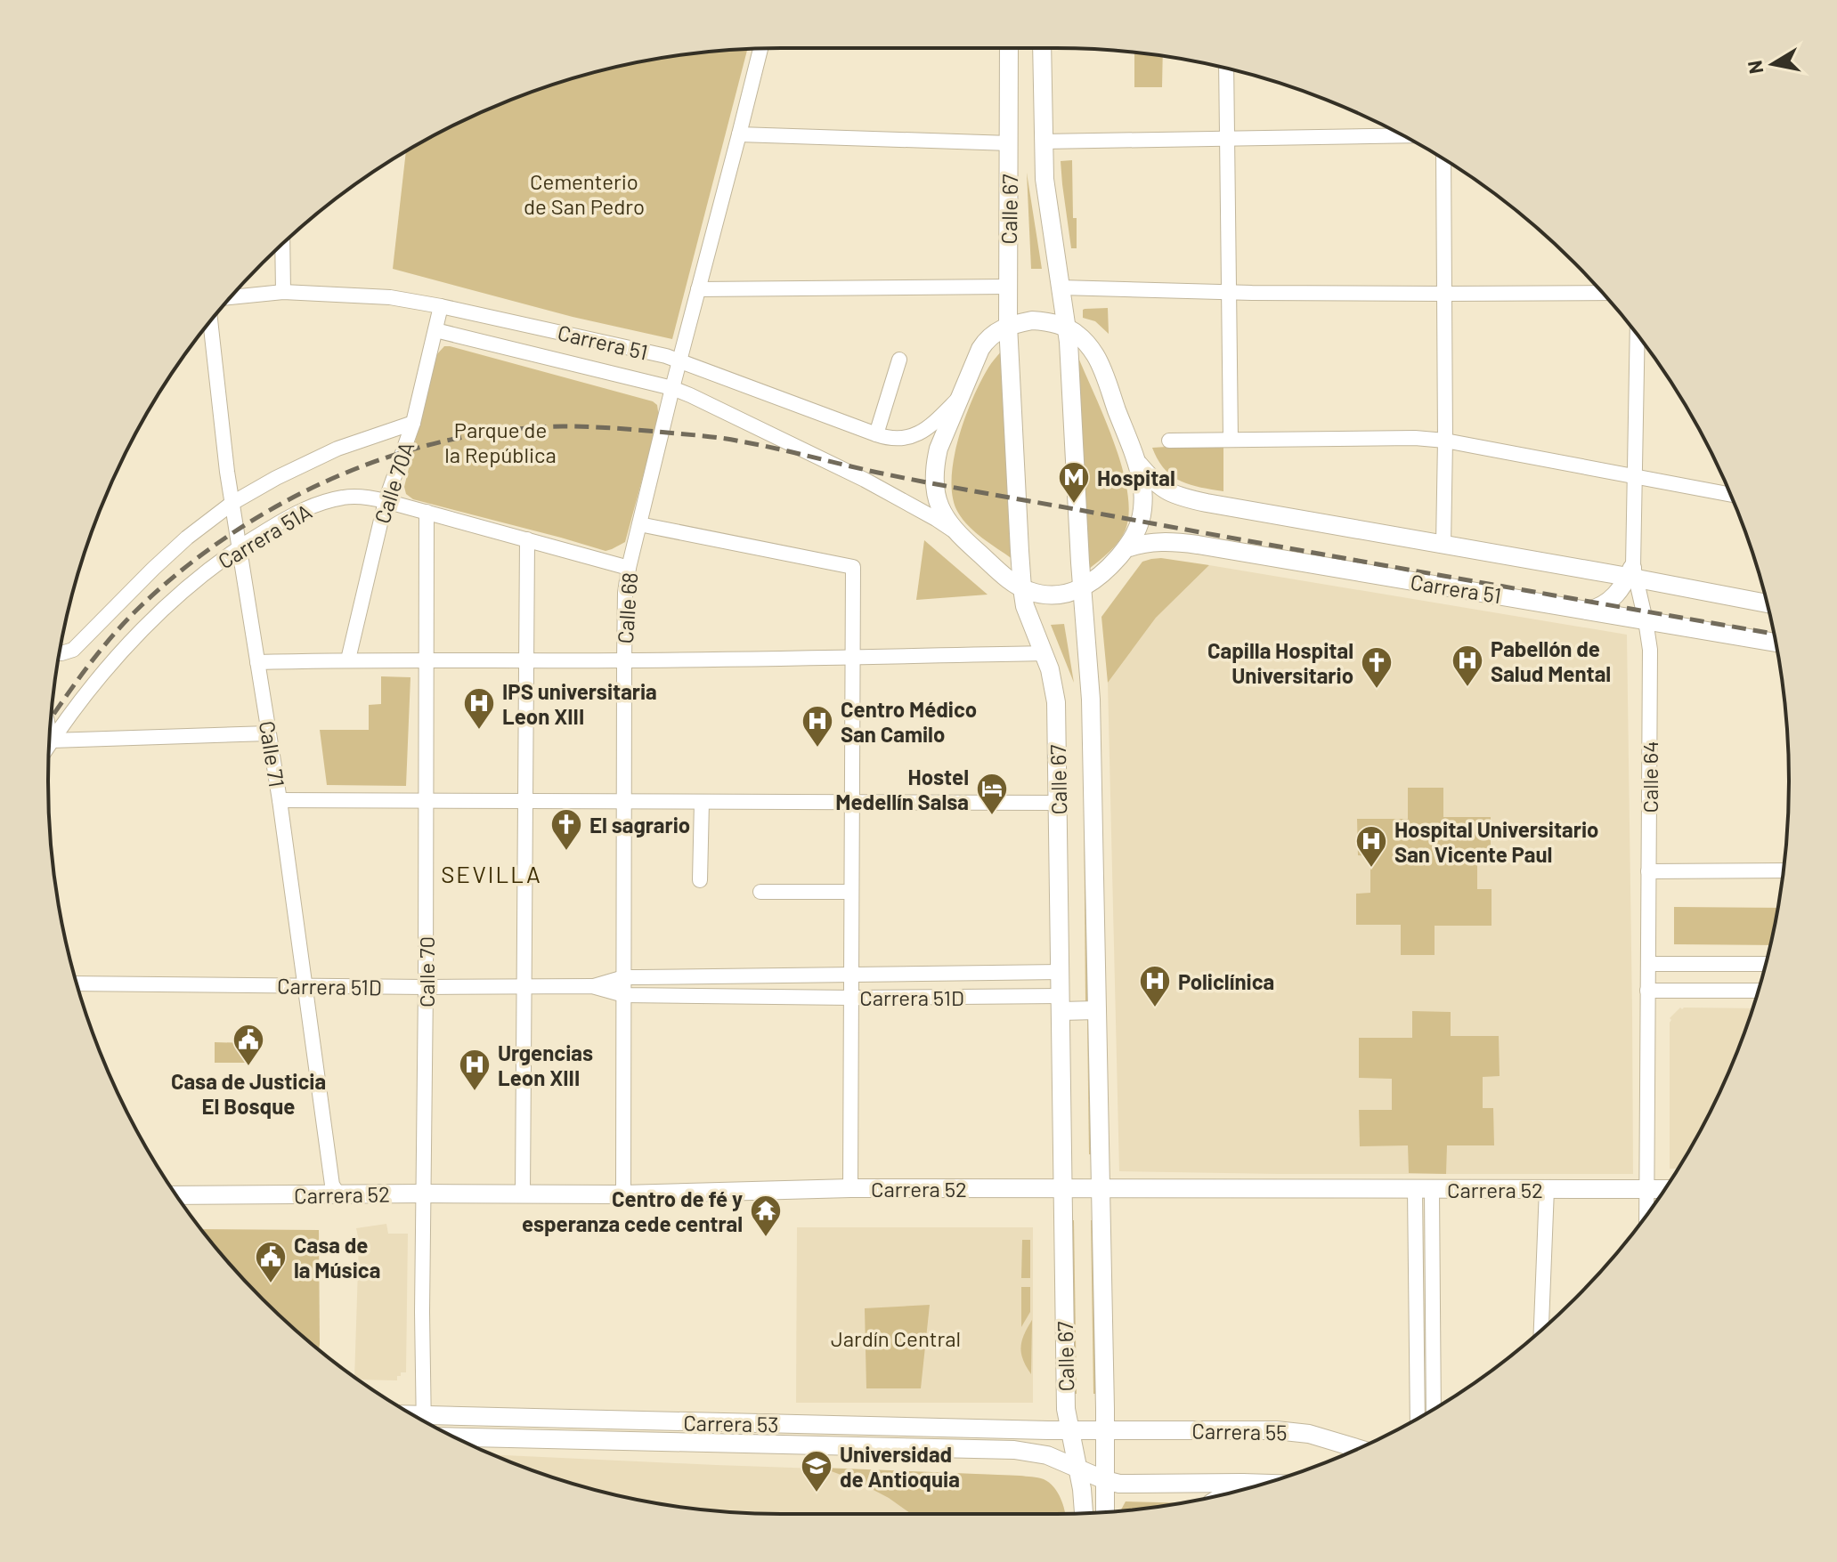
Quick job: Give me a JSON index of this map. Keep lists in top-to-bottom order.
{
  "streets": {
    "main road": [
      "Calle 67",
      "Carrera 51",
      "Carrera 52",
      "Carrera 53",
      "Carrera 55"
    ],
    "street": [
      "Calle 70A",
      "Carrera 51A",
      "Calle 68",
      "Calle 71",
      "Calle 64",
      "Calle 70",
      "Carrera 51D"
    ]
  },
  "crossings": [
    ["Calle 67", "Carrera 51D"],
    ["Calle 67", "Carrera 52"],
    ["Calle 67", "Carrera 53"],
    ["Calle 67", "Carrera 55"],
    ["Carrera 51", "Calle 70A"],
    ["Carrera 51", "Calle 68"],
    ["Carrera 51", "Calle 64"],
    ["Calle 70A", "Carrera 51A"],
    ["Carrera 51A", "Calle 68"],
    ["Carrera 51A", "Calle 71"],
    ["Carrera 51A", "Calle 70"],
    ["Calle 68", "Carrera 51D"],
    ["Calle 68", "Carrera 52"],
    ["Calle 71", "Carrera 51D"],
    ["Calle 71", "Carrera 52"],
    ["Calle 64", "Carrera 52"],
    ["Calle 70", "Carrera 51D"],
    ["Calle 70", "Carrera 52"],
    ["Carrera 53", "Carrera 55"]
  ],
  "districts": ["SEVILLA"],
  "parks": ["Cementerio de San Pedro", "Parque de la República", "Jardín Central"],
  "places": {
    "metro station": ["Hospital"],
    "hospital": [
      "Pabellón de Salud Mental",
      "IPS universitaria Leon XIII",
      "Centro Médico San Camilo",
      "Hospital Universitario San Vicente Paul",
      "Policlínica",
      "Urgencias Leon XIII"
    ],
    "church": ["Capilla Hospital Universitario", "El sagrario"],
    "hotel": ["Hostel Medellín Salsa"],
    "public building": ["Casa de Justicia El Bosque", "Casa de la Música"],
    "temple": ["Centro de fé y esperanza cede central"],
    "school or university": ["Universidad de Antioquia"]
  },
  "north": "left"
}
